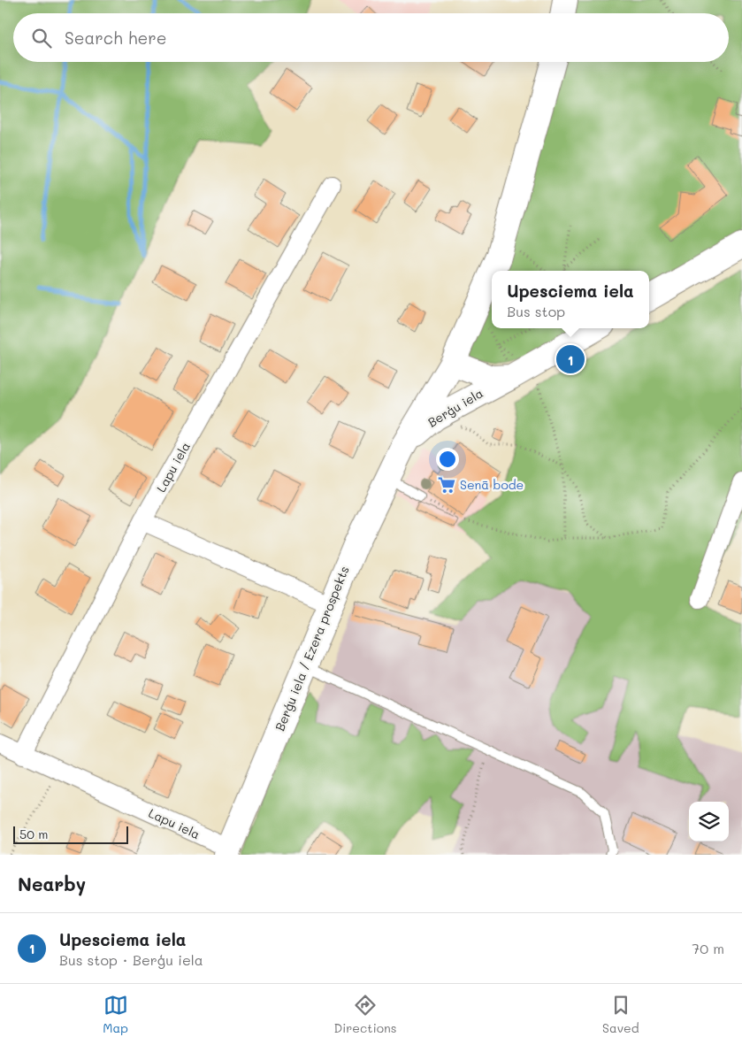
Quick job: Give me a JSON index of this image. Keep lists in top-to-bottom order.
{
  "streets": {
    "main road": ["Berģu iela", "Berģu iela / Ezera prospekts"],
    "street": ["Lapu iela"]
  },
  "crossings": [
    ["Berģu iela", "Berģu iela / Ezera prospekts"],
    ["Lapu iela", "Berģu iela / Ezera prospekts"]
  ],
  "places": {
    "supermarket": ["Senā bode"]
  },
  "scale_bar": "50 m",
  "page": {
    "search": "Search here",
    "popup": ["Upesciema iela", "Bus stop"],
    "pins": "1",
    "scale": "50 m",
    "heading": "Nearby",
    "list": [
      {
        "mark": "1",
        "name": "Upesciema iela",
        "note": "Bus stop · Berģu iela",
        "value": "70 m"
      }
    ],
    "nav": ["Map", "Directions", "Saved"]
  }
}
